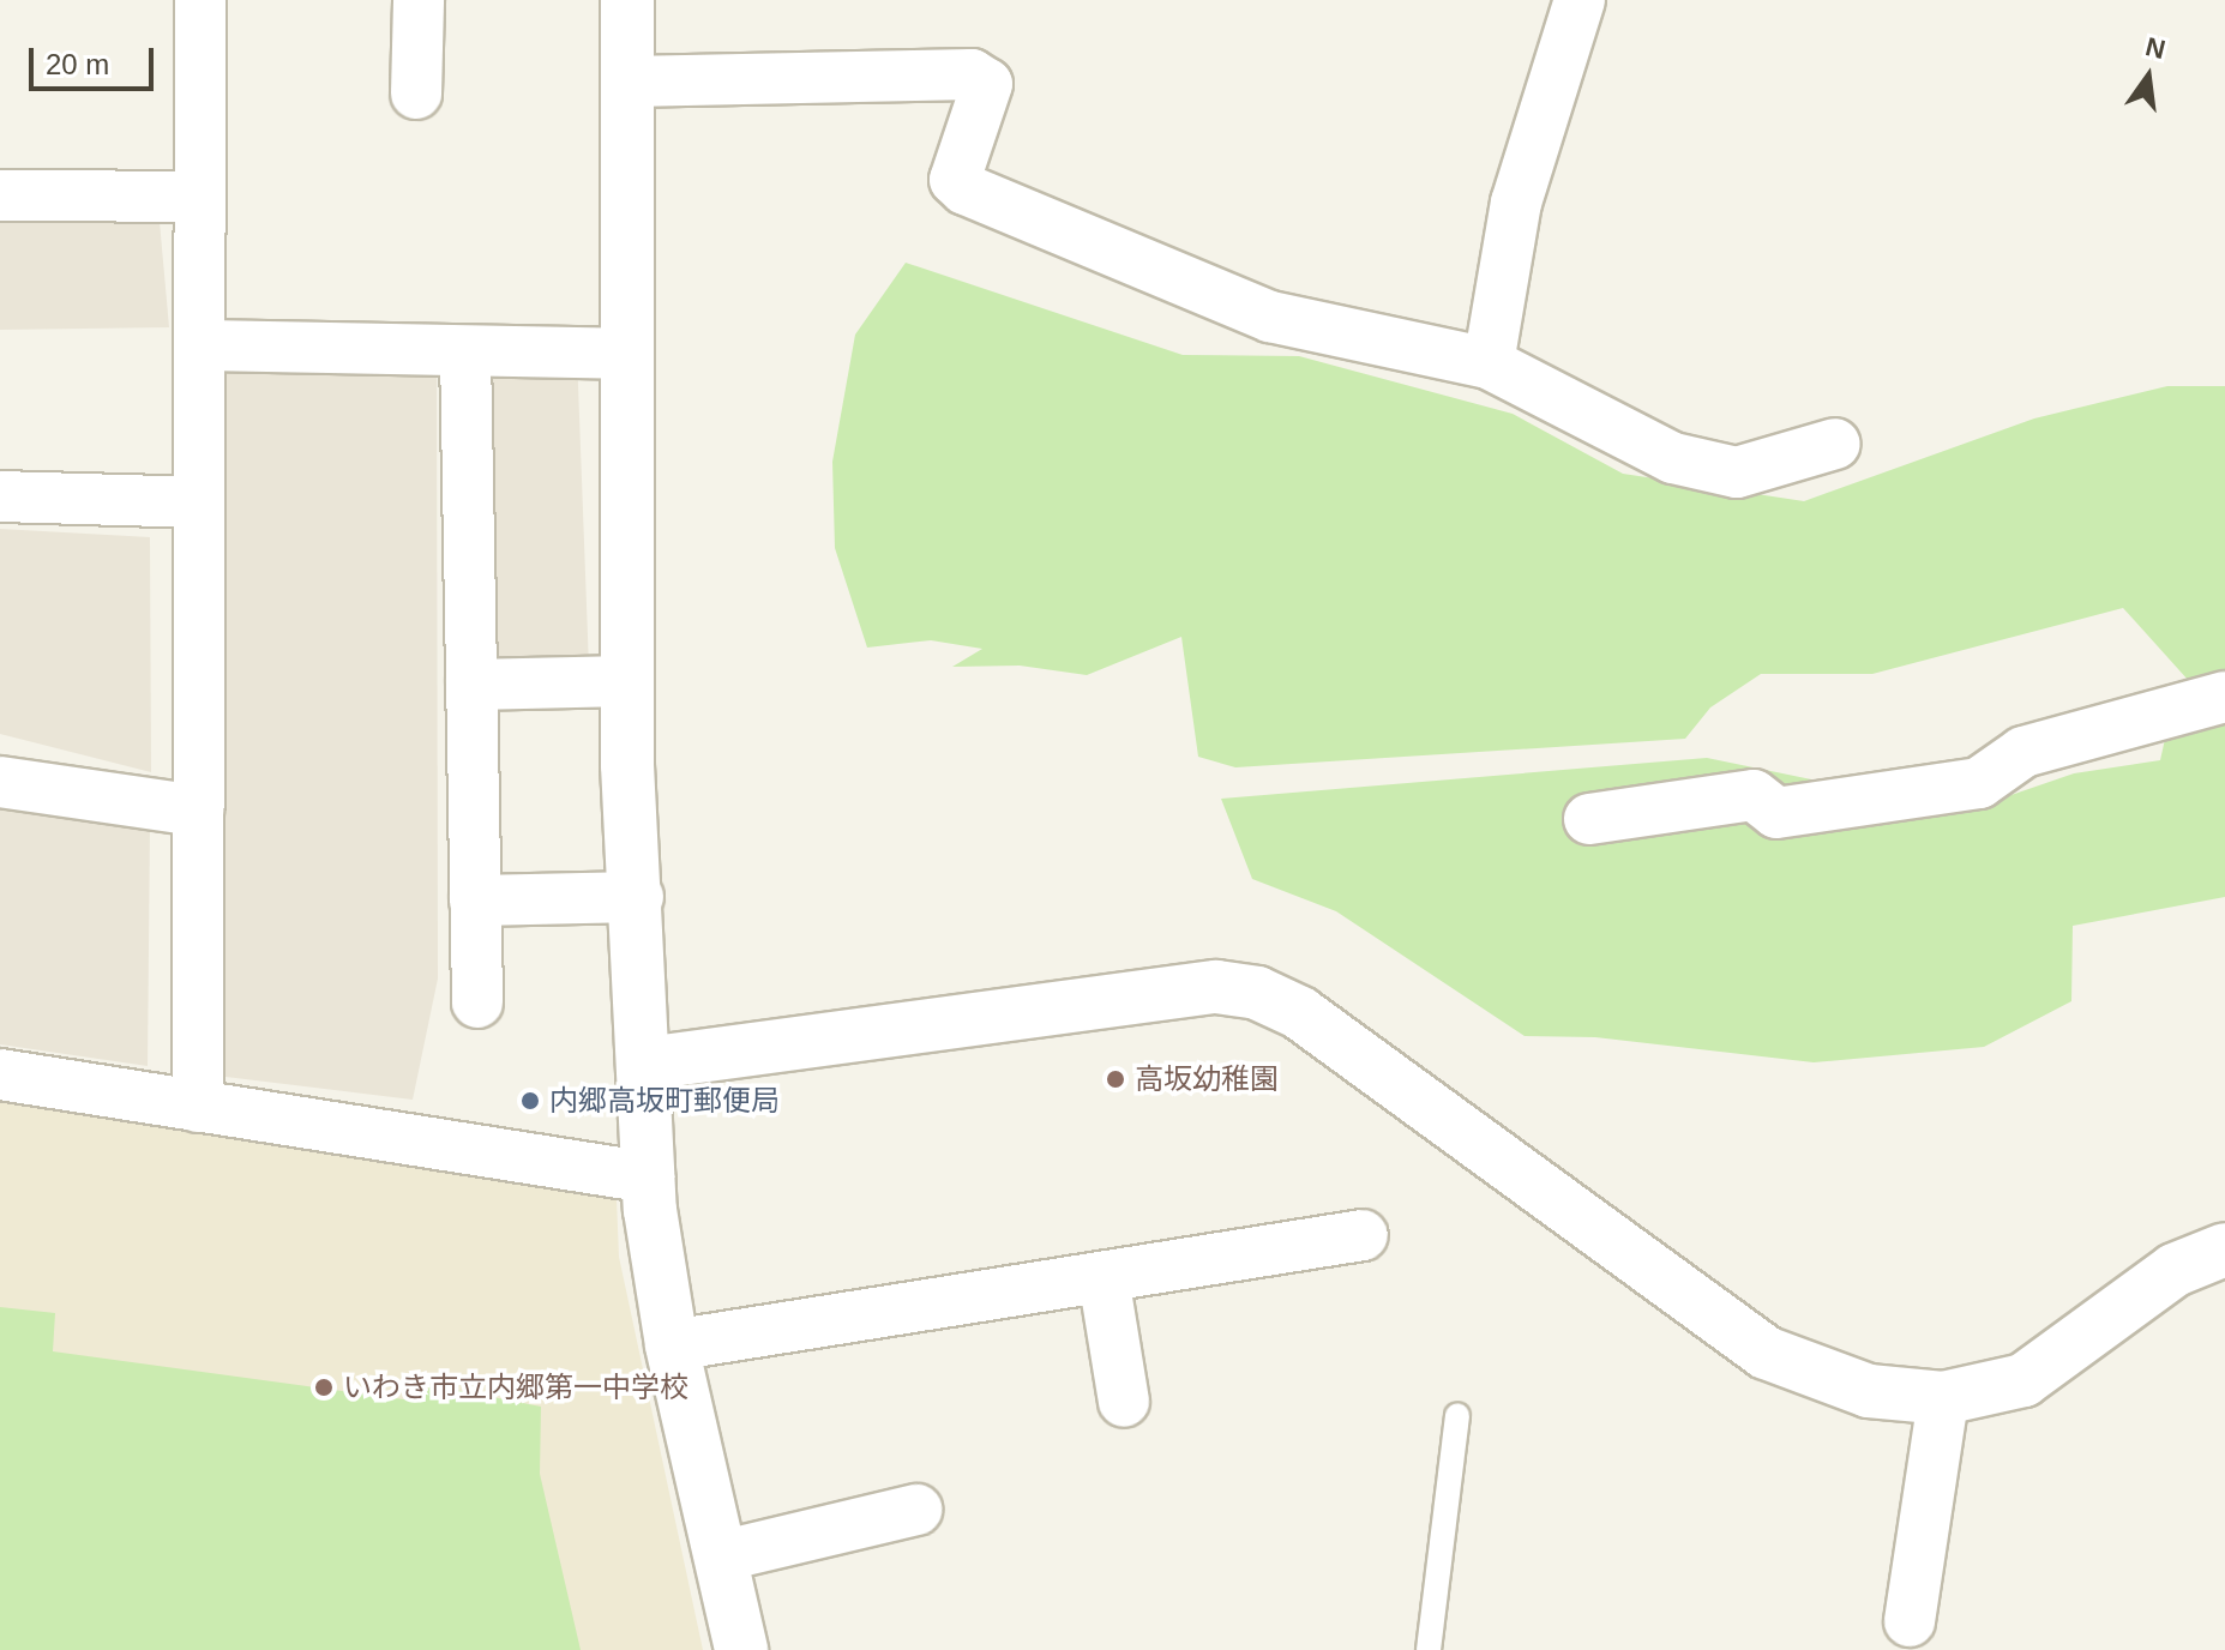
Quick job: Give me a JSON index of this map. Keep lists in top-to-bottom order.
{
  "places": ["高坂幼稚園", "内郷高坂町郵便局", "いわき市立内郷第一中学校"],
  "scale_bar": "20 m",
  "north": "top"
}
